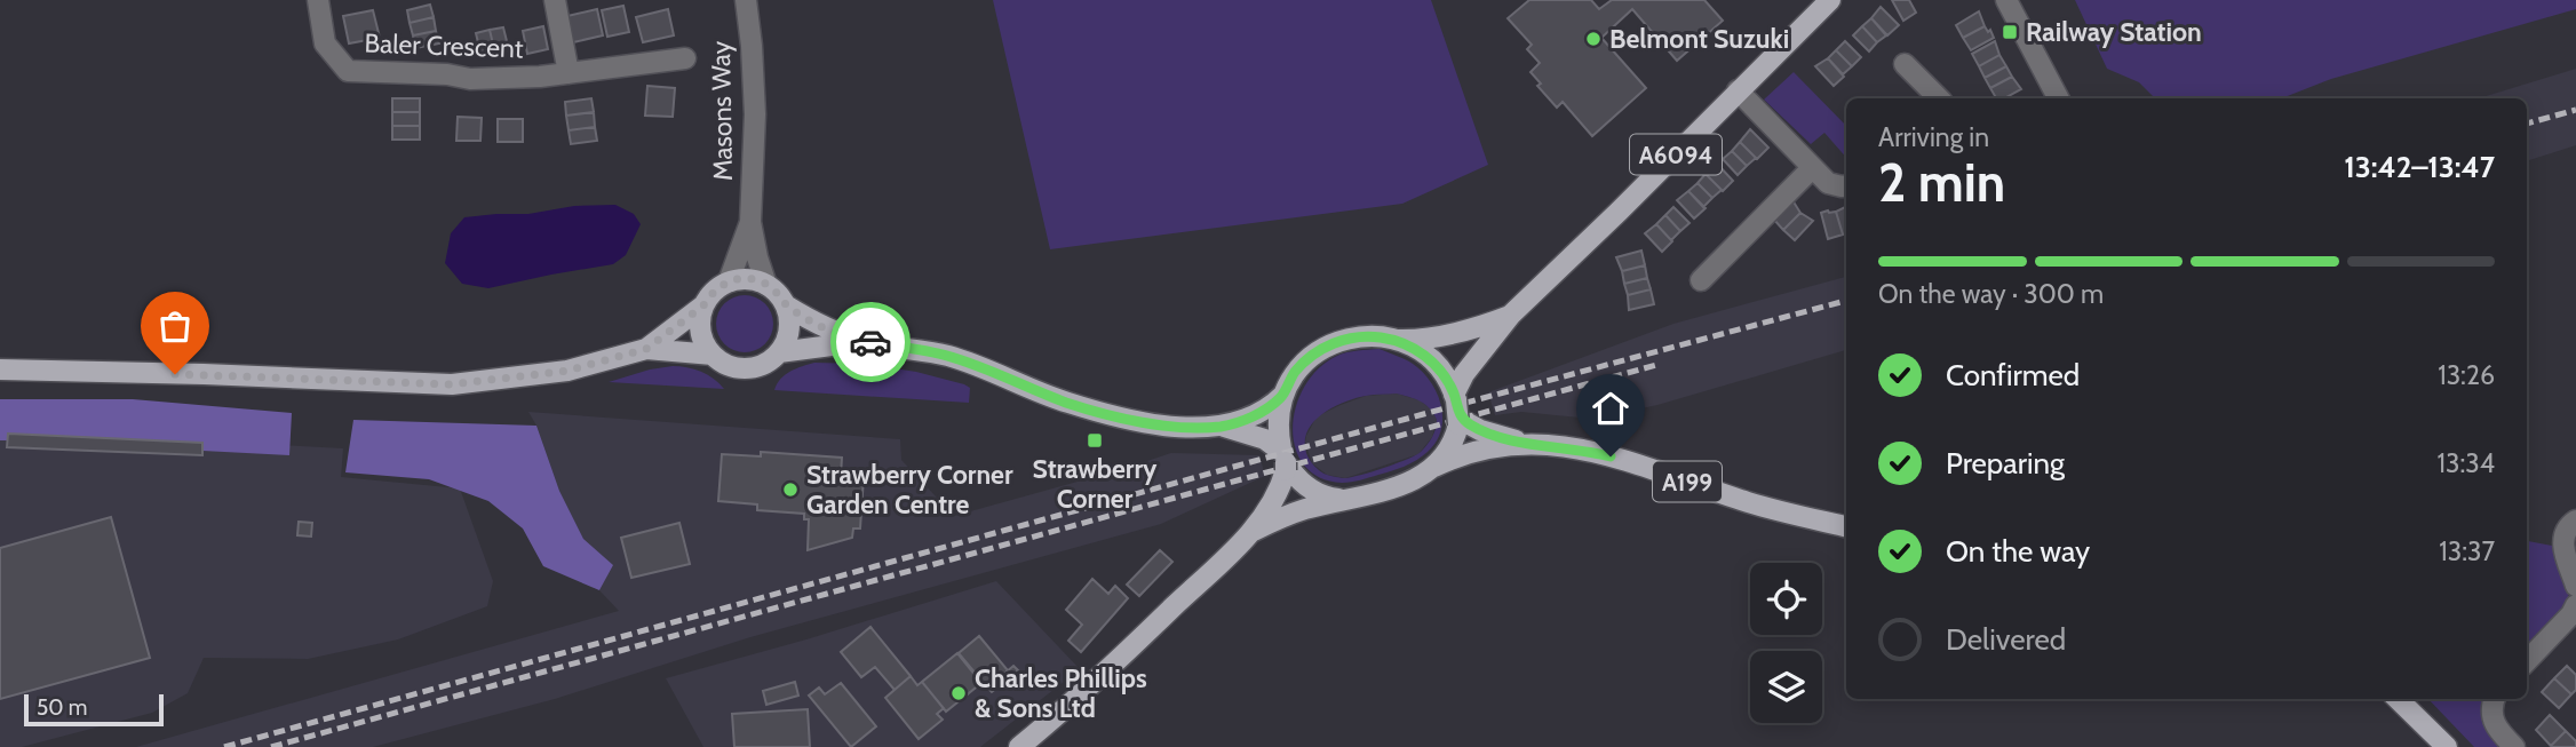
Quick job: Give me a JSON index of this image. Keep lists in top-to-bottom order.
{
  "streets": {
    "main road": ["A6094", "A199"],
    "street": ["Baler Crescent", "Masons Way"]
  },
  "crossings": [
    ["A6094", "A199"]
  ],
  "places": {
    "transit": ["Railway Station", "Strawberry Corner"],
    "other": ["Belmont Suzuki", "Strawberry Corner Garden Centre", "Charles Phillips & Sons Ltd"]
  },
  "scale_bar": "50 m",
  "page": {
    "heading": ["2 min", "Arriving in", "13:42–13:47"],
    "bar": "On the way · 300 m",
    "list": [
      ["Confirmed", "13:26"],
      ["Preparing", "13:34"],
      ["On the way", "13:37"],
      "Delivered"
    ],
    "scale": "50 m"
  }
}
